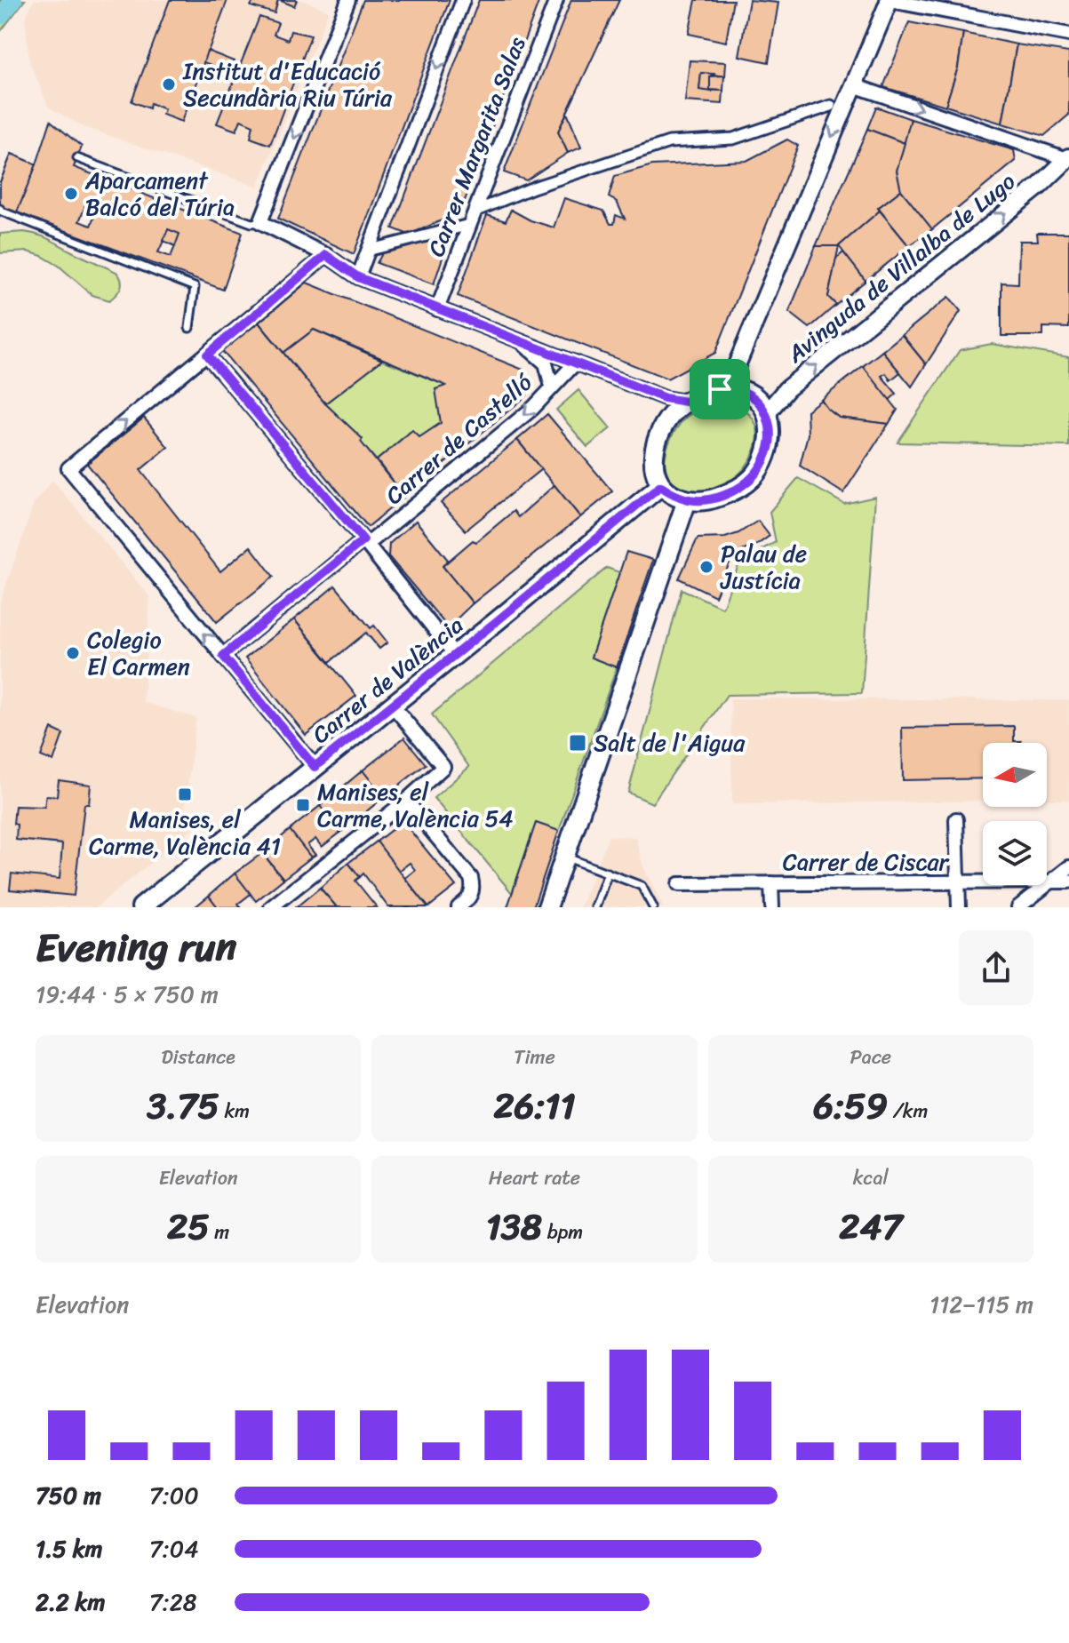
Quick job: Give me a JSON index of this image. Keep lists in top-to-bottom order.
{
  "streets": {
    "main road": ["Carrer de València"],
    "street": [
      "Carrer Margarita Salas",
      "Avinguda de Villalba de Lugo",
      "Carrer de Castelló",
      "Carrer de Ciscar"
    ]
  },
  "crossings": [
    ["Avinguda de Villalba de Lugo", "Carrer de València"]
  ],
  "one_way": ["Avinguda de Villalba de Lugo", "Carrer de Castelló"],
  "places": {
    "other": [
      "Institut d'Educació Secundària Riu Túria",
      "Aparcament Balcó del Túria",
      "Palau de Justícia",
      "Colegio El Carmen"
    ],
    "transit": ["Salt de l'Aigua", "Manises, el Carme, València 41", "Manises, el Carme, València 54"]
  },
  "north": "left",
  "page": {
    "heading": ["Evening run", "19:44 · 5 × 750 m"],
    "stats": [
      ["Distance", "3.75 km"],
      ["Time", "26:11"],
      ["Pace", "6:59 /km"],
      ["Elevation", "25 m"],
      ["Heart rate", "138 bpm"],
      ["kcal", "247"]
    ],
    "chart": ["Elevation", "112–115 m"],
    "list": [
      {
        "name": "750 m",
        "note": "7:00"
      },
      {
        "name": "1.5 km",
        "note": "7:04"
      },
      {
        "name": "2.2 km",
        "note": "7:28"
      }
    ]
  }
}
